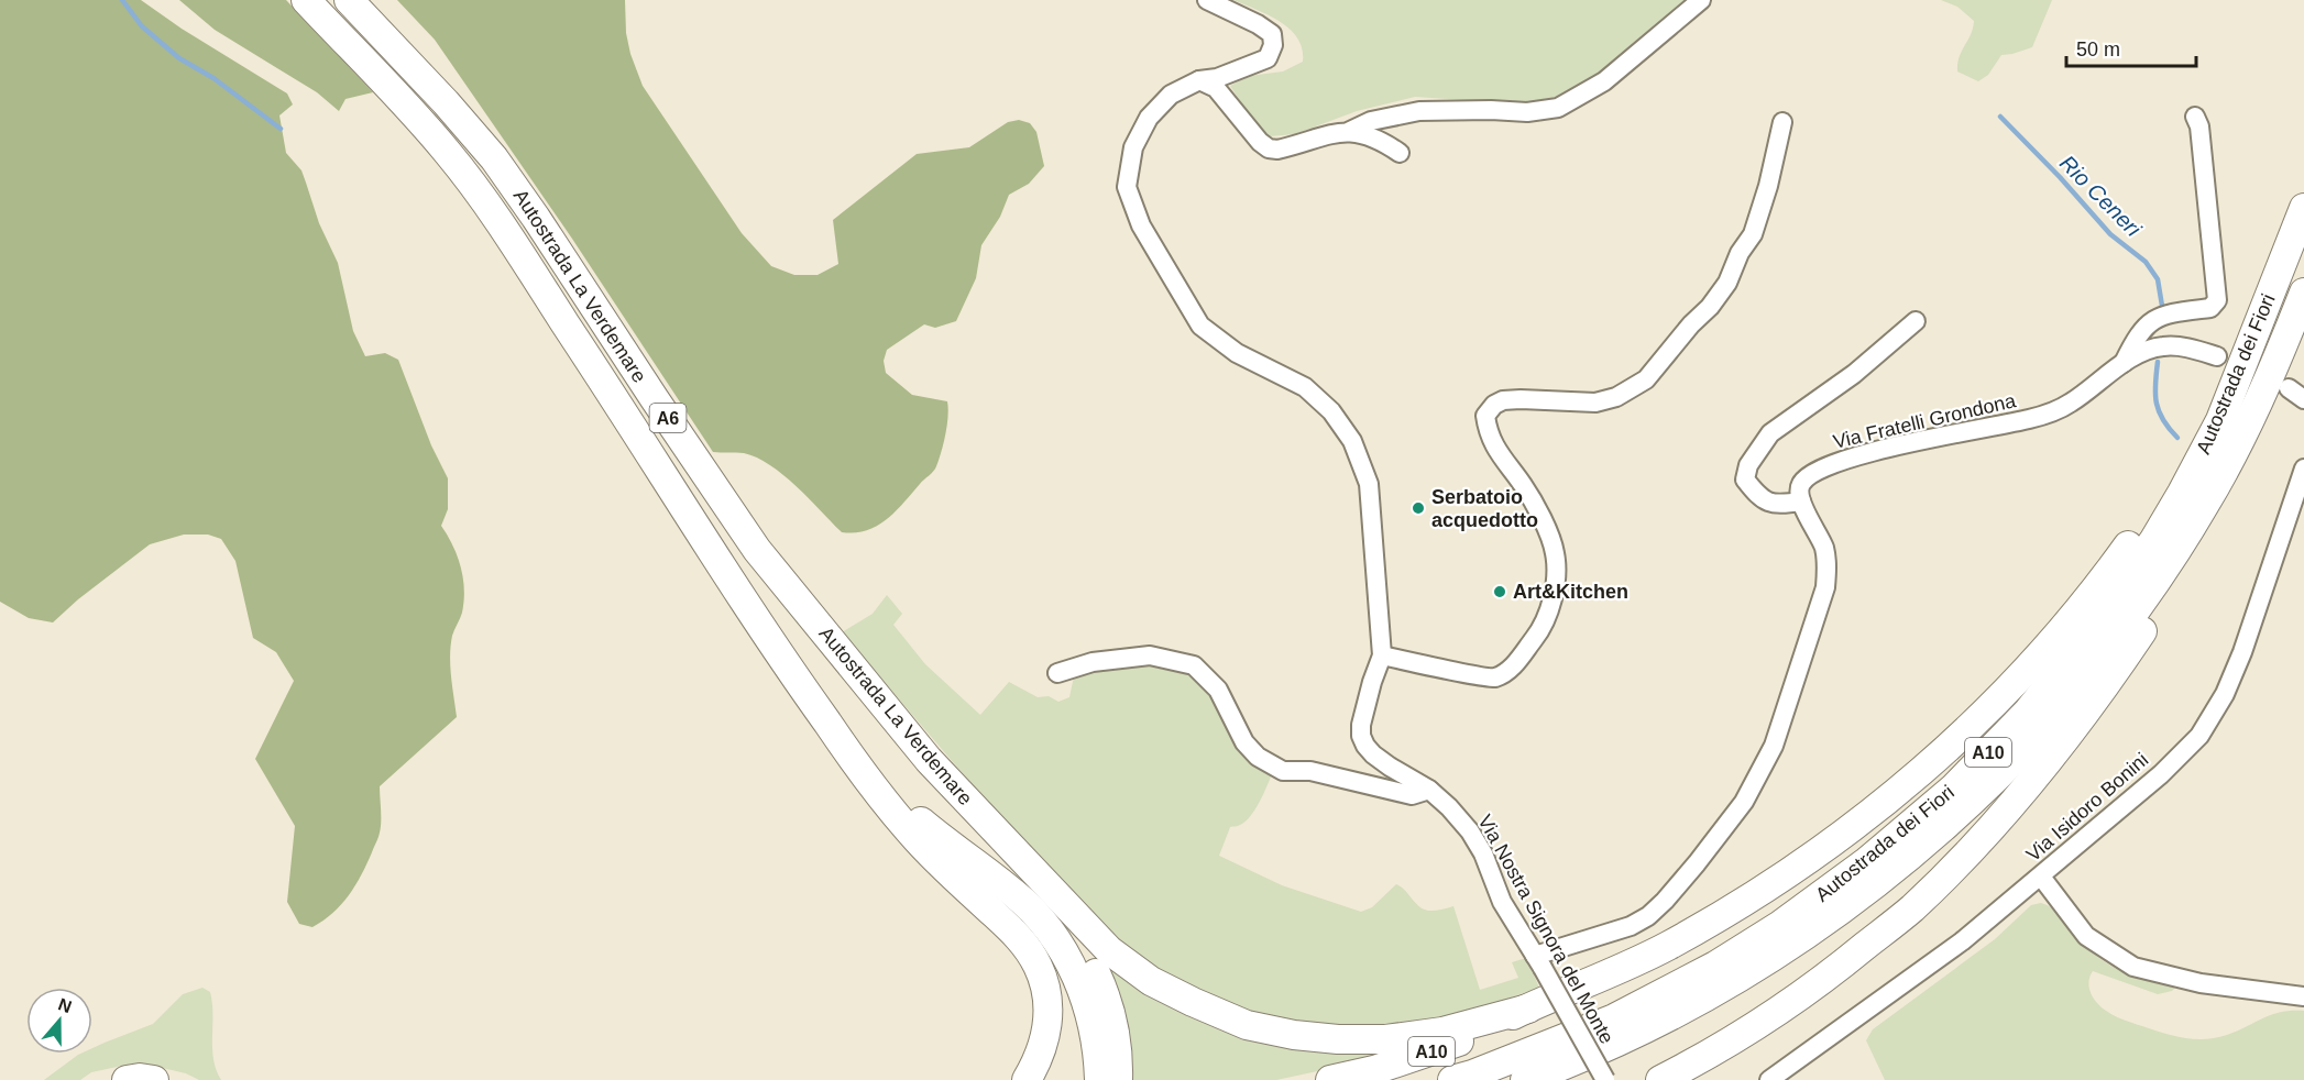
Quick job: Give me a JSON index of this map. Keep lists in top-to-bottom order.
{
  "streets": {
    "highway": [
      "Autostrada La Verdemare",
      "Autostrada dei Fiori",
      "A6",
      "A10"
    ],
    "street": ["Via Fratelli Grondona", "Via Isidoro Bonini", "Via Nostra Signora del Monte"]
  },
  "crossings": [
    ["Autostrada dei Fiori", "A10"]
  ],
  "water": ["Rio Ceneri"],
  "places": ["Serbatoio acquedotto", "Art&Kitchen"],
  "scale_bar": "50 m",
  "north": "top"
}
